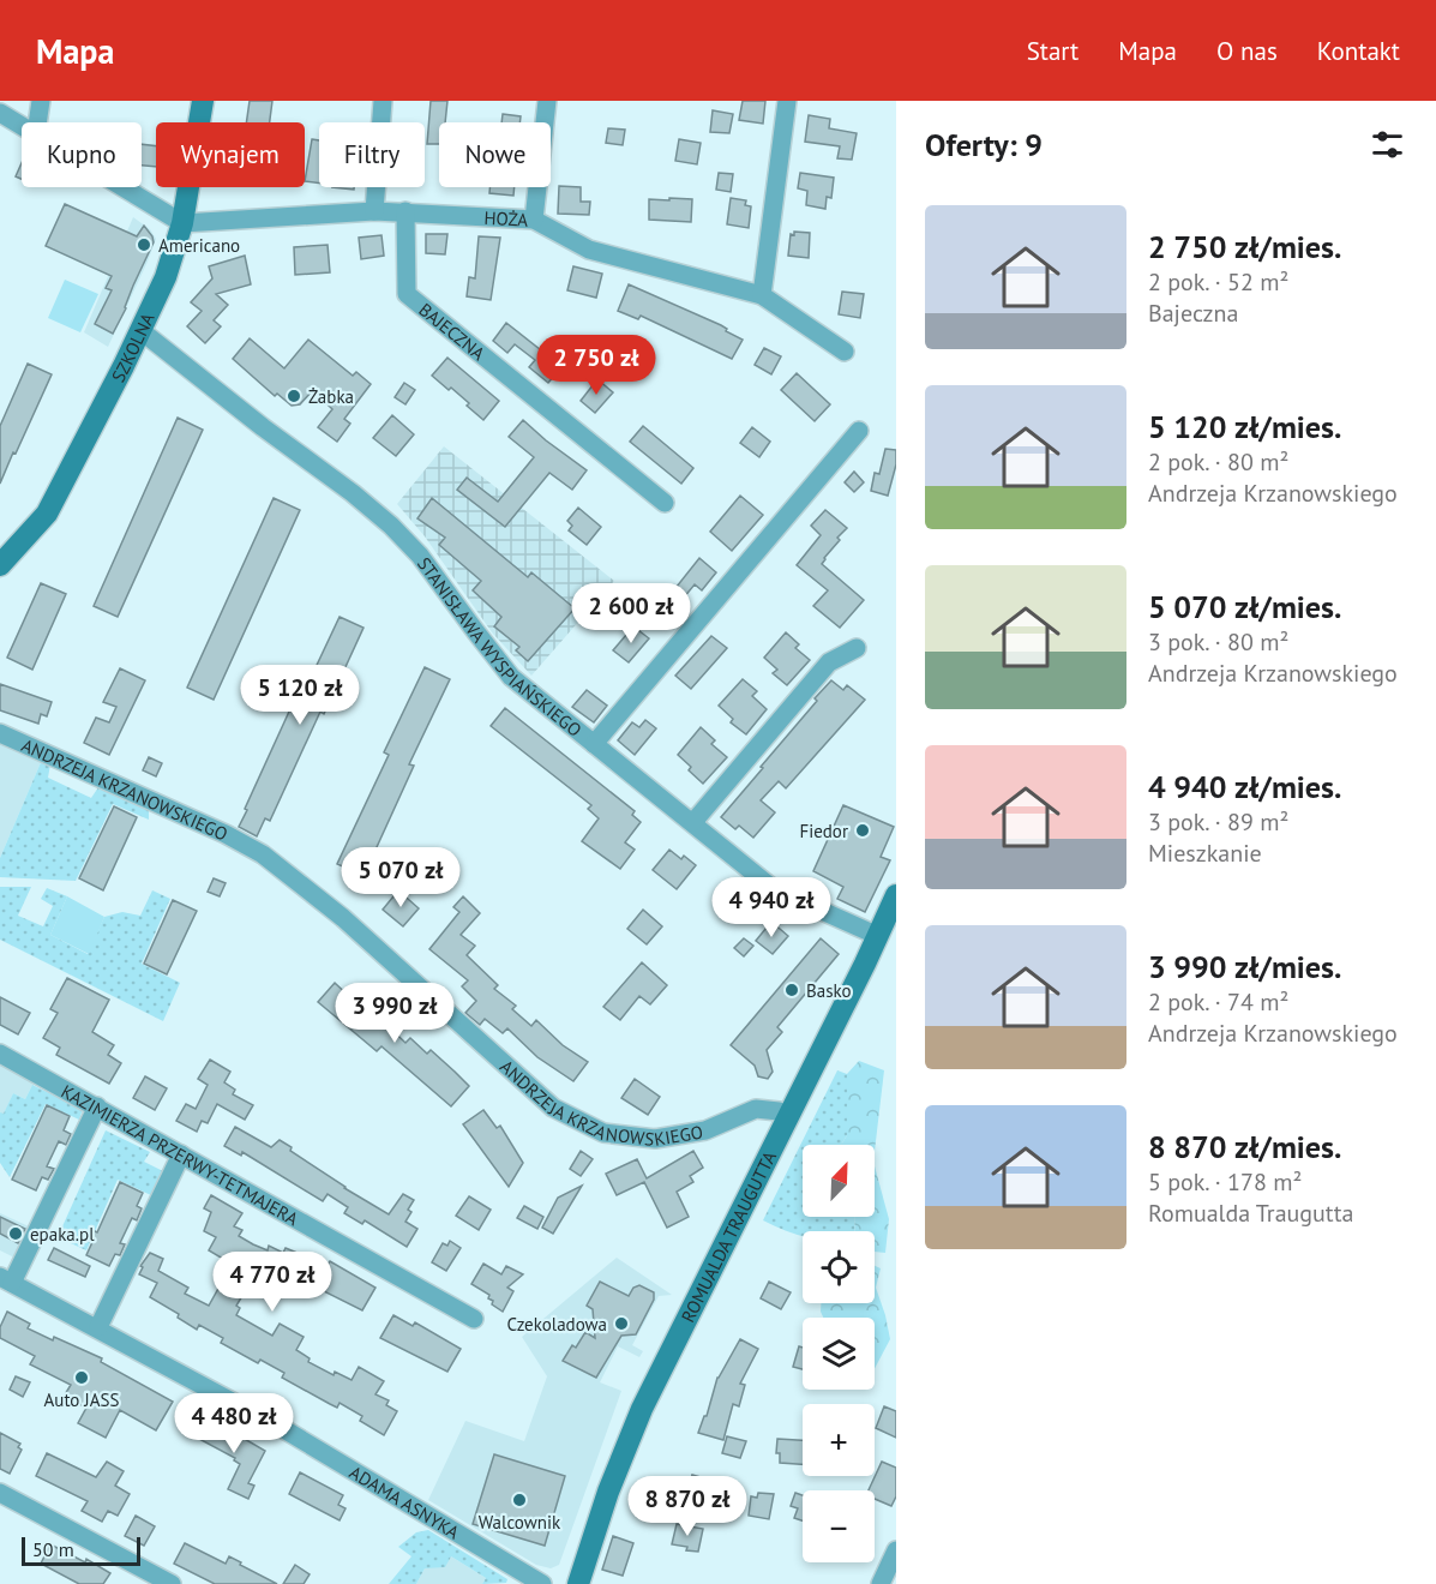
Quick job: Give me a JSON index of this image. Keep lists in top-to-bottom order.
{
  "streets": {
    "street": [
      "HOŻA",
      "BAJECZNA",
      "SZKOLNA",
      "STANISŁAWA WYSPIAŃSKIEGO",
      "ANDRZEJA KRZANOWSKIEGO",
      "KAZIMIERZA PRZERWY-TETMAJERA",
      "ROMUALDA TRAUGUTTA",
      "ADAMA ASNYKA"
    ]
  },
  "crossings": [
    ["HOŻA", "BAJECZNA"],
    ["HOŻA", "SZKOLNA"],
    ["SZKOLNA", "STANISŁAWA WYSPIAŃSKIEGO"],
    ["STANISŁAWA WYSPIAŃSKIEGO", "ROMUALDA TRAUGUTTA"],
    ["ANDRZEJA KRZANOWSKIEGO", "ROMUALDA TRAUGUTTA"]
  ],
  "places": [
    "Americano",
    "Żabka",
    "Fiedor",
    "Basko",
    "epaka.pl",
    "Czekoladowa",
    "Auto JASS",
    "Walcownik"
  ],
  "scale_bar": "50 m",
  "north": "top right",
  "page": {
    "header": "Mapa",
    "nav": [
      "Start",
      "Mapa",
      "O nas",
      "Kontakt"
    ],
    "heading": "Oferty: 9",
    "chip": [
      "Kupno",
      "Wynajem",
      "Filtry",
      "Nowe"
    ],
    "list": [
      {
        "name": "2 750 zł/mies.",
        "note": "2 pok. · 52 m² · Bajeczna"
      },
      {
        "name": "5 120 zł/mies.",
        "note": "2 pok. · 80 m² · Andrzeja Krzanowskiego"
      },
      {
        "name": "5 070 zł/mies.",
        "note": "3 pok. · 80 m² · Andrzeja Krzanowskiego"
      },
      {
        "name": "4 940 zł/mies.",
        "note": "3 pok. · 89 m² · Mieszkanie"
      },
      {
        "name": "3 990 zł/mies.",
        "note": "2 pok. · 74 m² · Andrzeja Krzanowskiego"
      },
      {
        "name": "8 870 zł/mies.",
        "note": "5 pok. · 178 m² · Romualda Traugutta"
      }
    ],
    "price": [
      "2 750 zł",
      "2 600 zł",
      "5 120 zł",
      "5 070 zł",
      "4 940 zł",
      "3 990 zł",
      "4 770 zł",
      "4 480 zł",
      "8 870 zł"
    ],
    "map_buttons": ["+", "−"],
    "scale": "50 m"
  }
}
